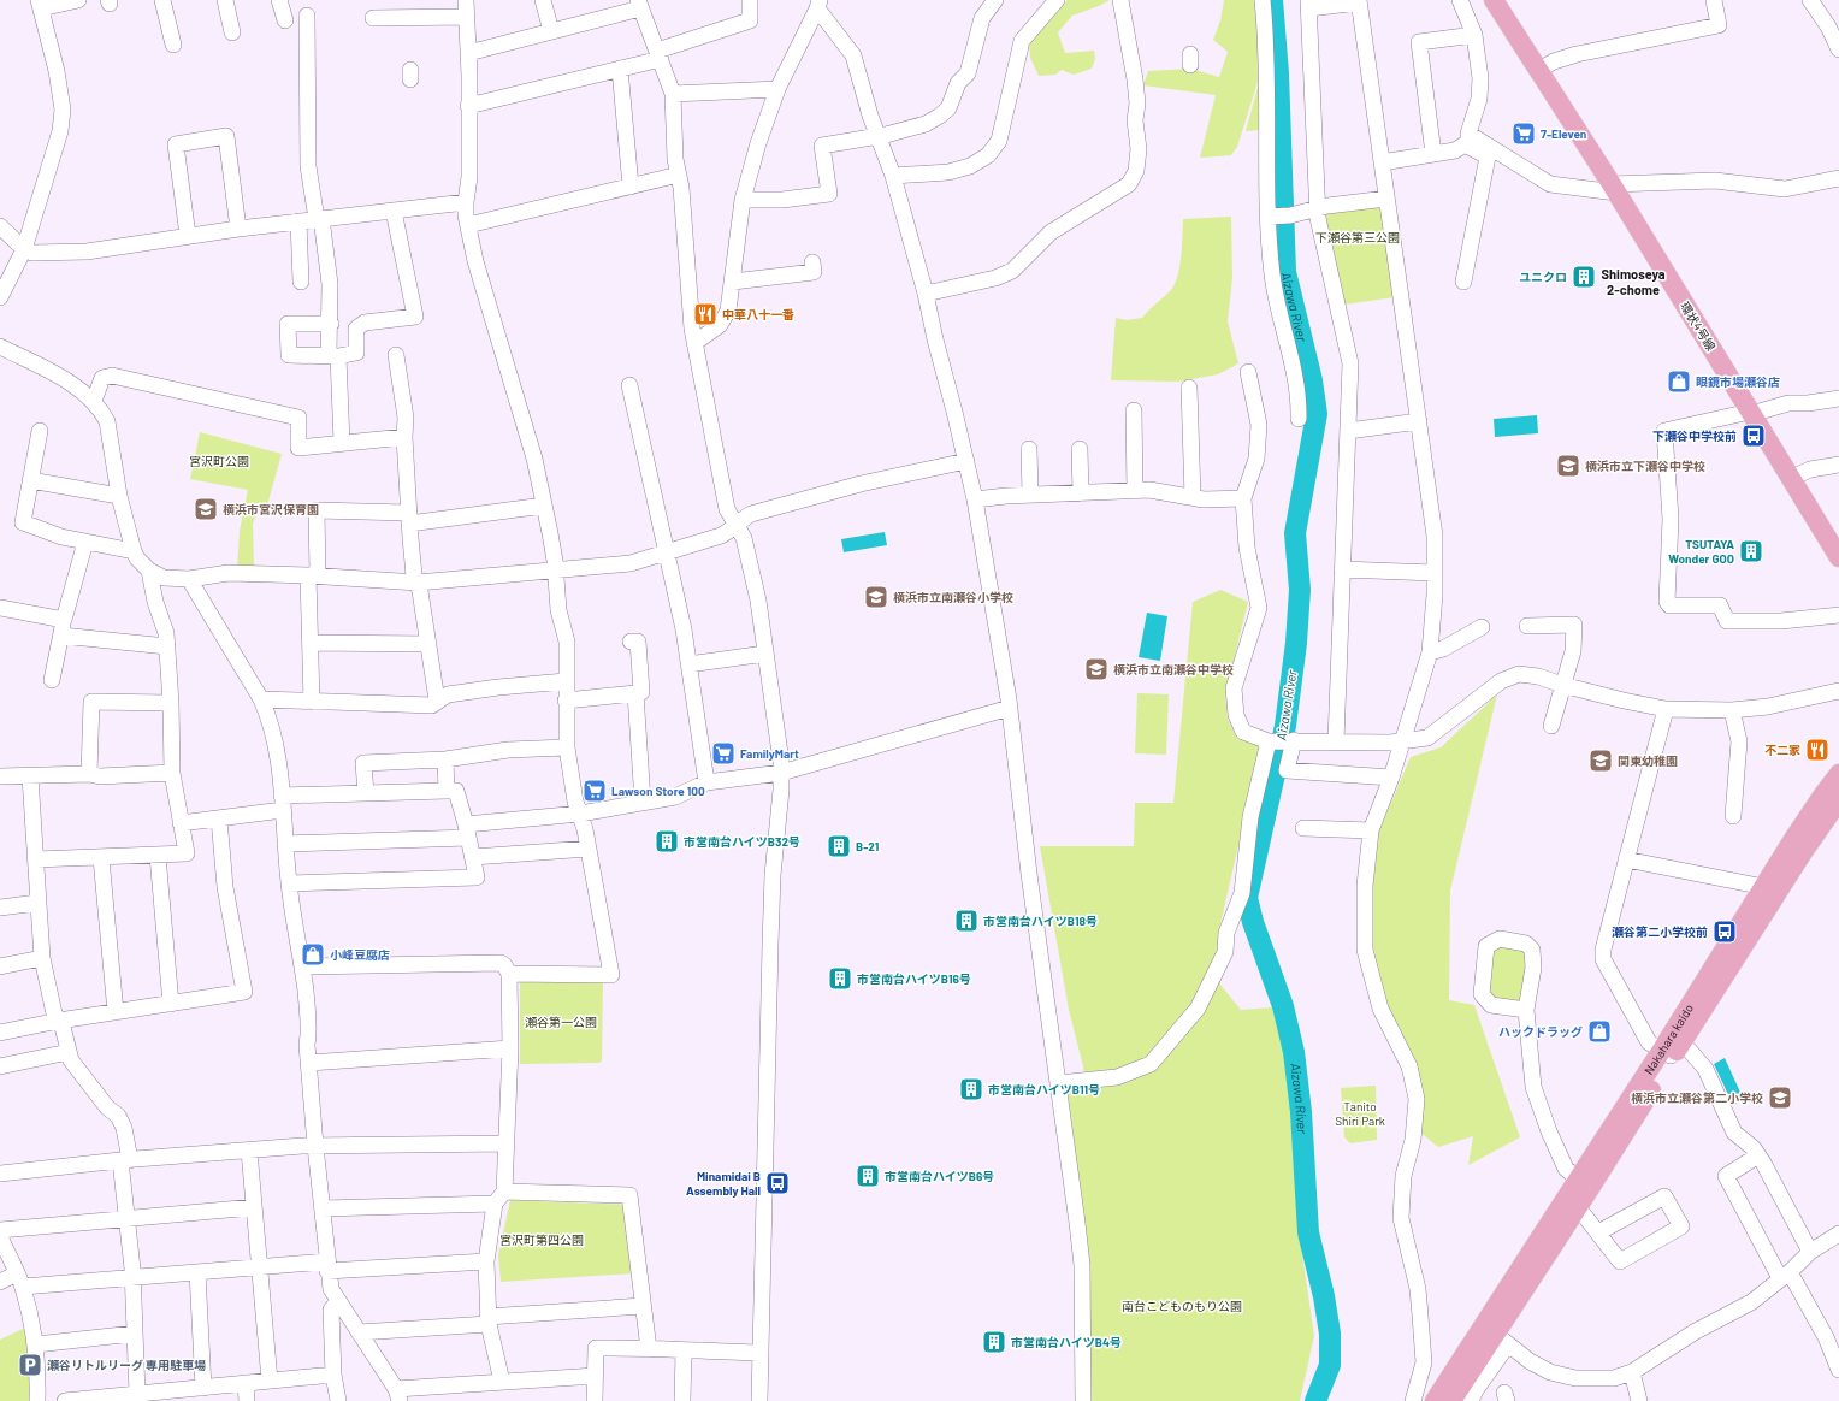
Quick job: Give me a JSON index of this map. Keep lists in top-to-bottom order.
{
  "streets": {
    "main road": ["環状4号線", "Nakahara kaido"]
  },
  "districts": ["Shimoseya 2-chome"],
  "water": ["Aizawa River"],
  "parks": [
    "下瀬谷第三公園",
    "宮沢町公園",
    "瀬谷第一公園",
    "Tanito Shiri Park",
    "宮沢町第四公園",
    "南台こどものもり公園"
  ],
  "places": {
    "supermarket": ["7-Eleven", "FamilyMart", "Lawson Store 100"],
    "building": [
      "ユニクロ",
      "TSUTAYA Wonder GOO",
      "市営南台ハイツB32号",
      "B-21",
      "市営南台ハイツB18号",
      "市営南台ハイツB16号",
      "市営南台ハイツB11号",
      "市営南台ハイツB6号",
      "市営南台ハイツB4号"
    ],
    "restaurant": ["中華八十一番", "不二家"],
    "shop": ["眼鏡市場瀬谷店", "小峰豆腐店", "ハックドラッグ"],
    "bus stop": ["下瀬谷中学校前", "瀬谷第二小学校前", "Minamidai B Assembly Hall"],
    "school or university": [
      "横浜市立下瀬谷中学校",
      "横浜市宮沢保育園",
      "横浜市立南瀬谷小学校",
      "横浜市立南瀬谷中学校",
      "関東幼稚園",
      "横浜市立瀬谷第二小学校"
    ],
    "parking": ["瀬谷リトルリーグ 専用駐車場"]
  }
}
